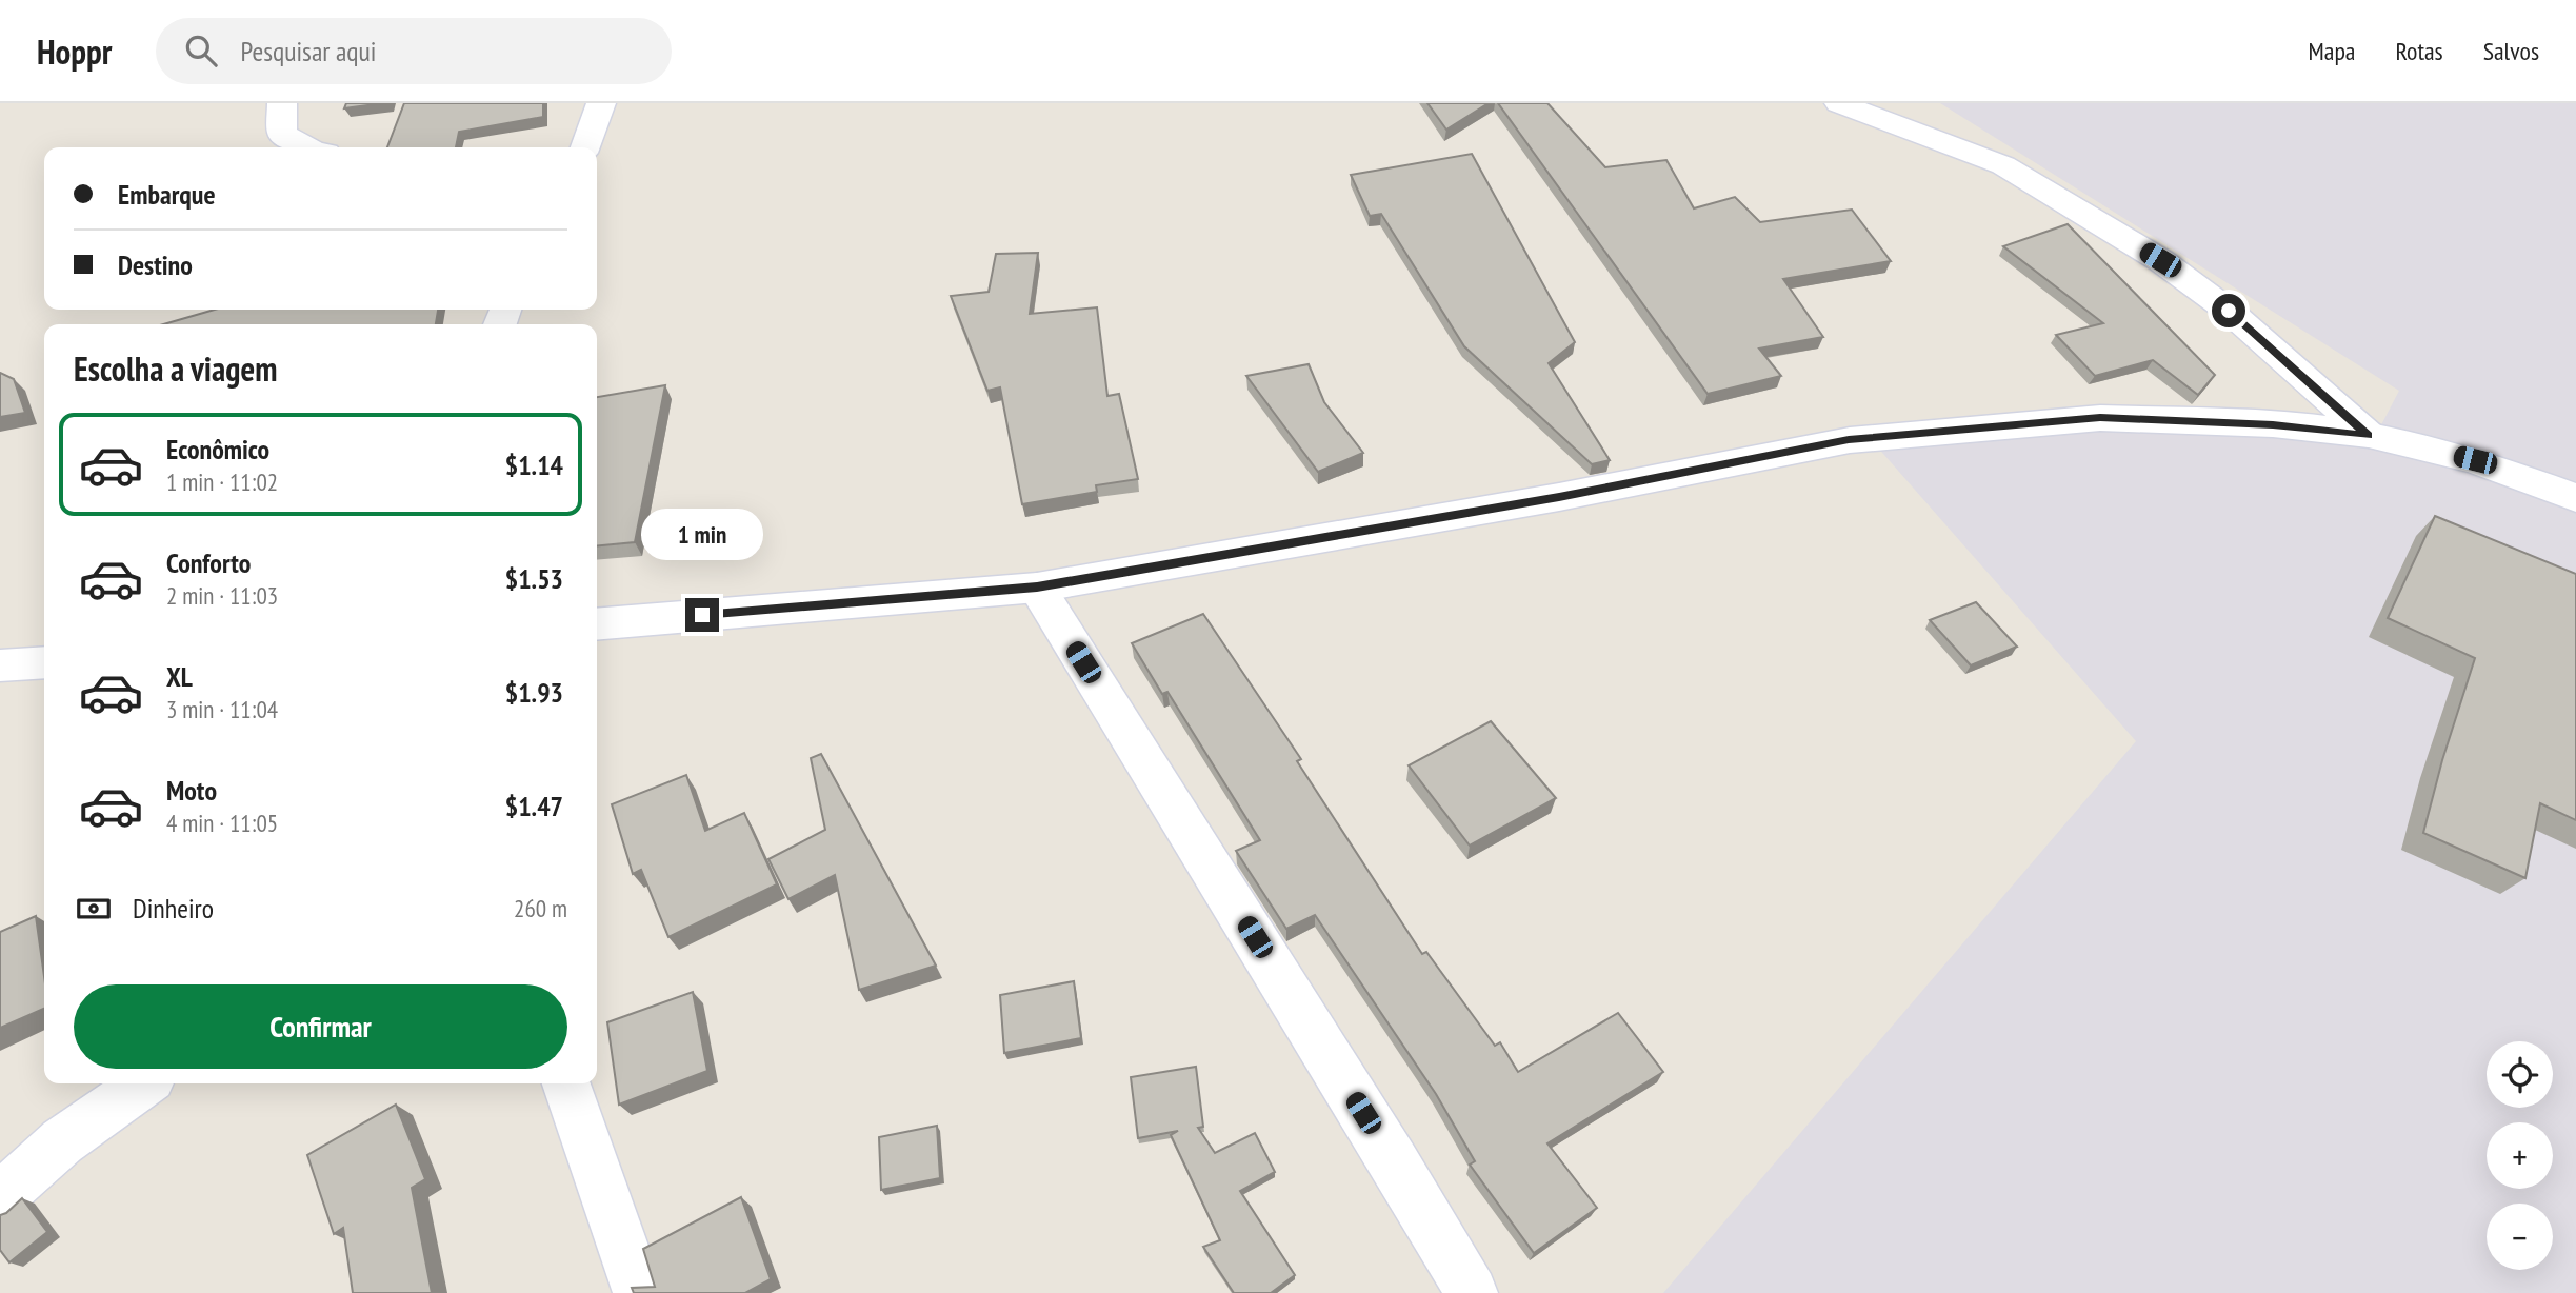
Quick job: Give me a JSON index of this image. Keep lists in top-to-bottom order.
{
  "page": {
    "header": "Hoppr",
    "search": "Pesquisar aqui",
    "nav": ["Mapa", "Rotas", "Salvos"],
    "banner": ["Embarque", "Destino"],
    "heading": "Escolha a viagem",
    "list": [
      {
        "name": "Econômico",
        "note": "1 min · 11:02",
        "value": "$1.14"
      },
      {
        "name": "Conforto",
        "note": "2 min · 11:03",
        "value": "$1.53"
      },
      {
        "name": "XL",
        "note": "3 min · 11:04",
        "value": "$1.93"
      },
      {
        "name": "Moto",
        "note": "4 min · 11:05",
        "value": "$1.47"
      }
    ],
    "bubble": "1 min",
    "pay": ["Dinheiro", "260 m"],
    "buttons": "Confirmar",
    "map_buttons": ["+", "−"]
  }
}
